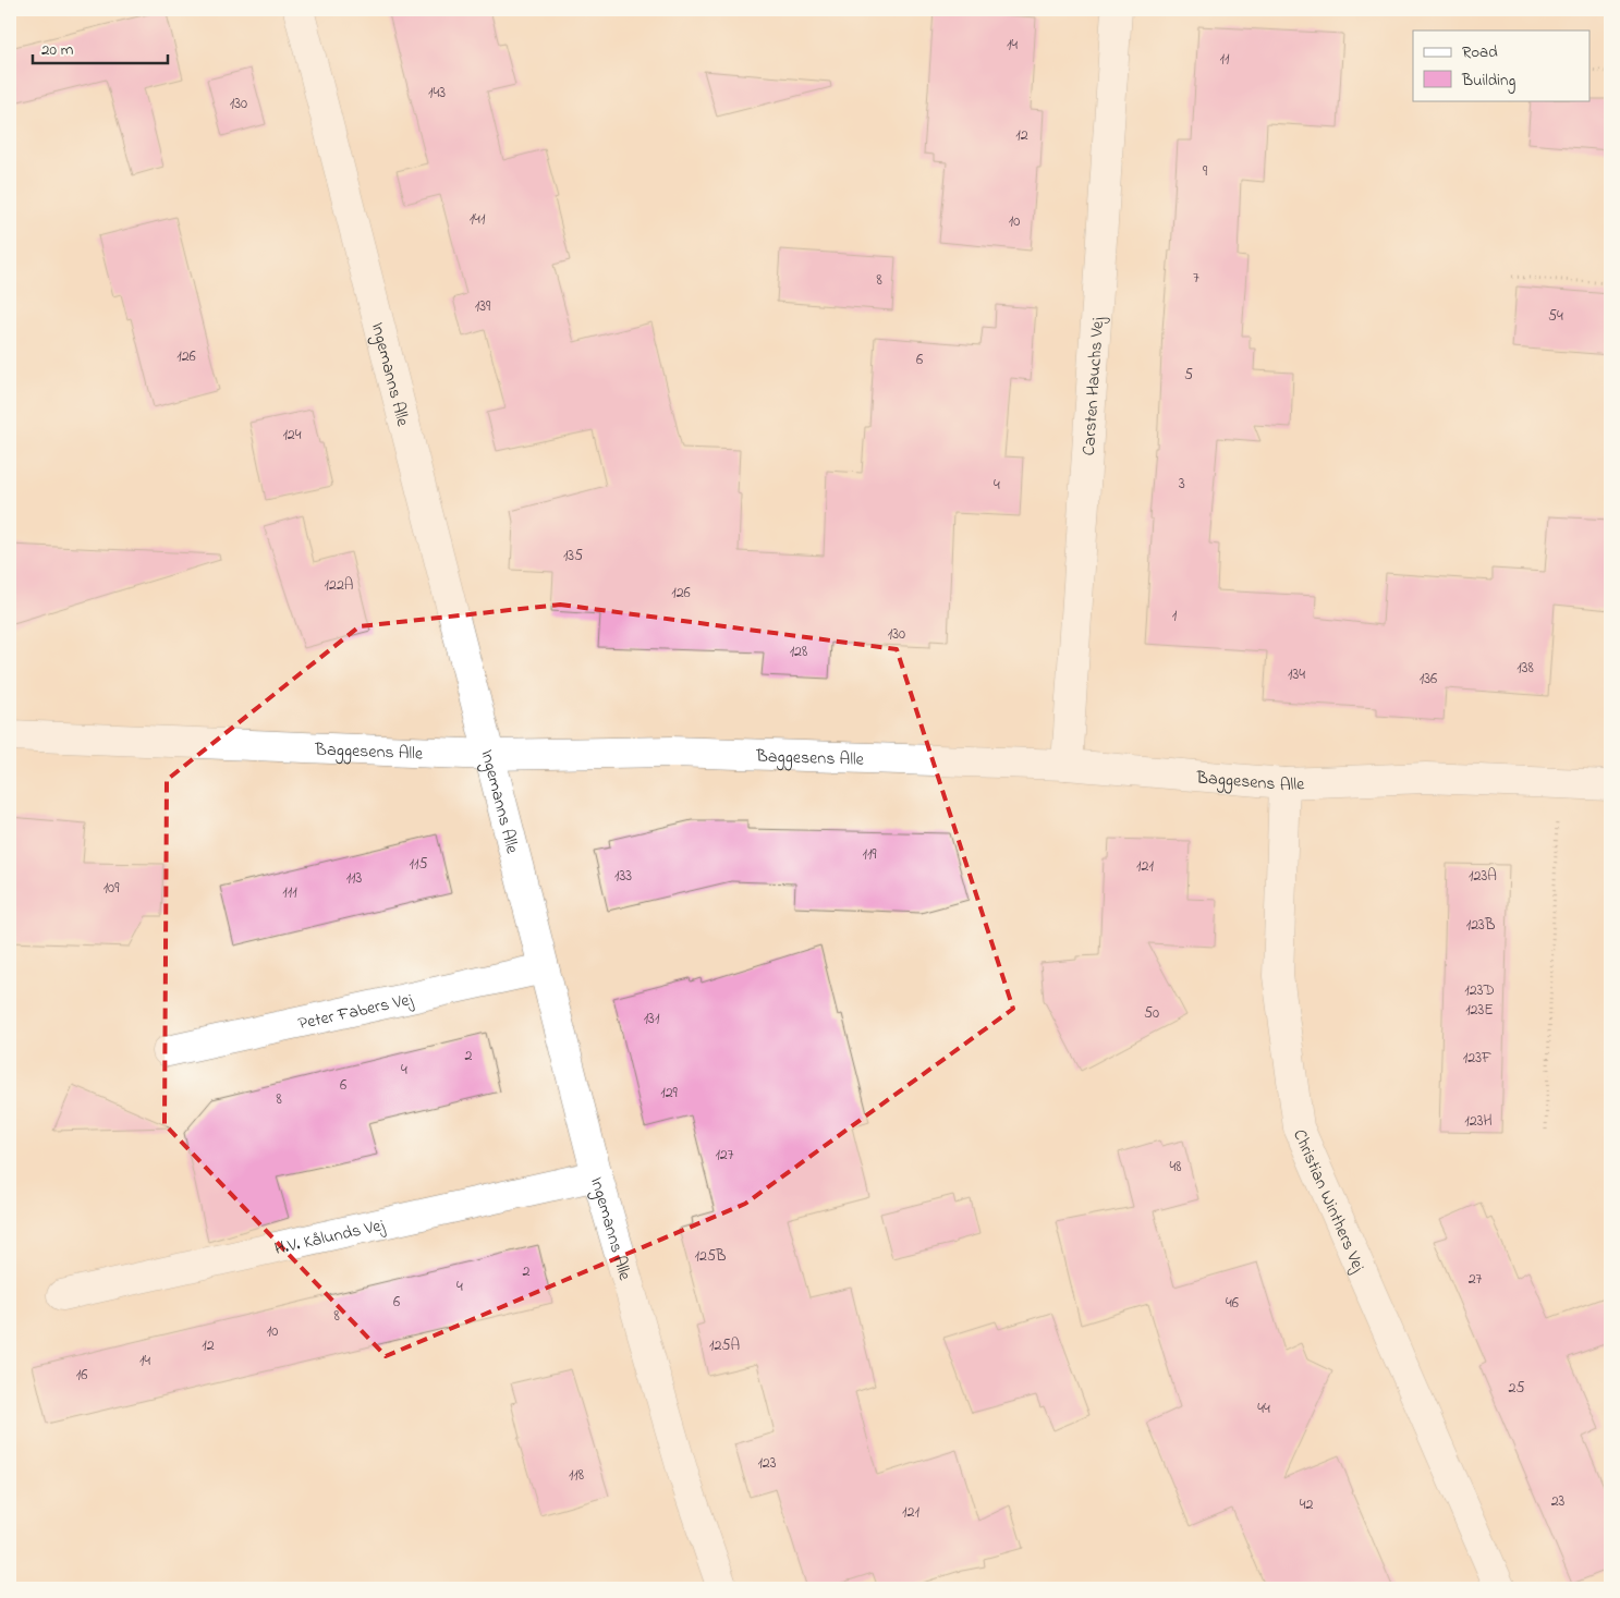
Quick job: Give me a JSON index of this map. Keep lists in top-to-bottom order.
{
  "streets": {
    "street": [
      "Ingemanns Alle",
      "Carsten Hauchs Vej",
      "Baggesens Alle",
      "Peter Fabers Vej",
      "Christian Winthers Vej",
      "H.V. Kålunds Vej"
    ]
  },
  "crossings": [
    ["Ingemanns Alle", "Baggesens Alle"],
    ["Ingemanns Alle", "Peter Fabers Vej"],
    ["Ingemanns Alle", "H.V. Kålunds Vej"],
    ["Carsten Hauchs Vej", "Baggesens Alle"],
    ["Baggesens Alle", "Christian Winthers Vej"]
  ],
  "house_numbers": [
    "14",
    "11",
    "143",
    "130",
    "12",
    "9",
    "141",
    "10",
    "7",
    "8",
    "139",
    "54",
    "126",
    "6",
    "5",
    "124",
    "3",
    "4",
    "135",
    "122A",
    "126",
    "1",
    "130",
    "128",
    "138",
    "134",
    "136",
    "119",
    "115",
    "121",
    "133",
    "123A",
    "113",
    "109",
    "111",
    "123B",
    "123D",
    "123E",
    "50",
    "131",
    "2",
    "123F",
    "4",
    "6",
    "129",
    "8",
    "123H",
    "127",
    "48",
    "125B",
    "2",
    "27",
    "4",
    "6",
    "46",
    "8",
    "10",
    "12",
    "125A",
    "14",
    "16",
    "25",
    "44",
    "123",
    "118",
    "23",
    "42",
    "121"
  ],
  "legend": ["Road", "Building"],
  "scale_bar": "20 m"
}
